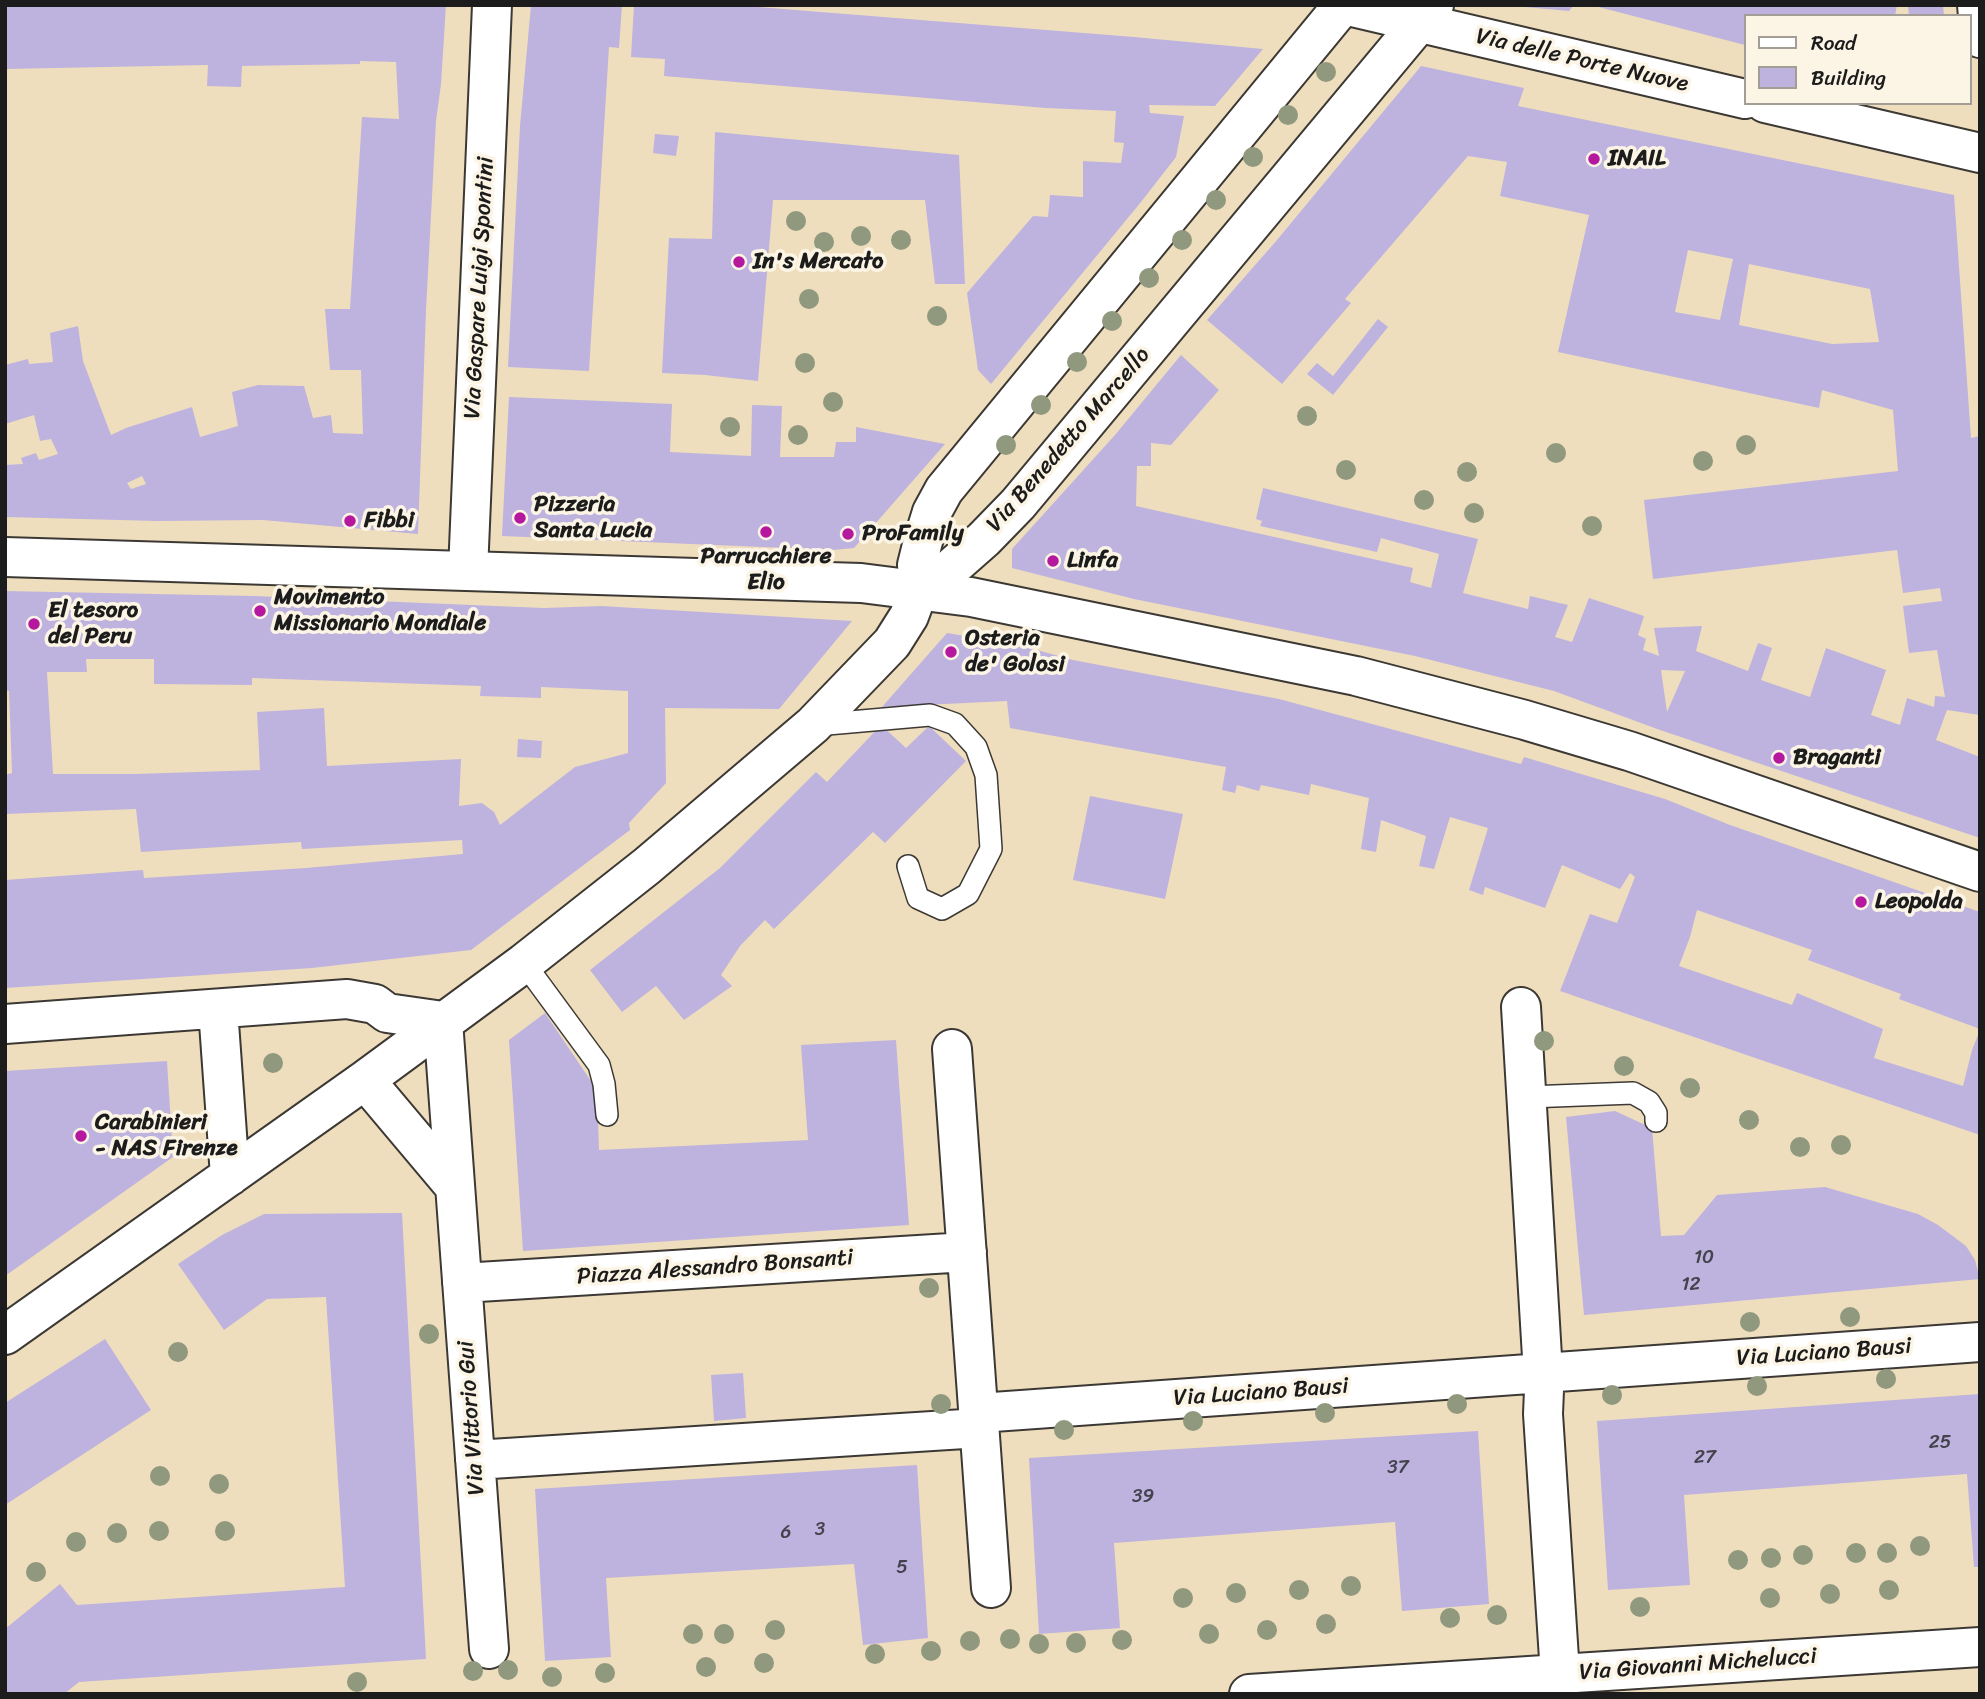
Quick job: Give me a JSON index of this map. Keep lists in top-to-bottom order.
{
  "streets": {
    "street": [
      "Via delle Porte Nuove",
      "Via Gaspare Luigi Spontini",
      "Via Benedetto Marcello",
      "Piazza Alessandro Bonsanti",
      "Via Luciano Bausi",
      "Via Vittorio Gui",
      "Via Giovanni Michelucci"
    ]
  },
  "crossings": [
    ["Via delle Porte Nuove", "Via Benedetto Marcello"],
    ["Piazza Alessandro Bonsanti", "Via Vittorio Gui"]
  ],
  "places": [
    "INAIL",
    "In's Mercato",
    "Pizzeria Santa Lucia",
    "Fibbi",
    "Parrucchiere Elio",
    "ProFamily",
    "Linfa",
    "Movimento Missionario Mondiale",
    "El tesoro del Peru",
    "Osteria de' Golosi",
    "Braganti",
    "Leopolda",
    "Carabinieri - NAS Firenze"
  ],
  "house_numbers": [
    "10",
    "12",
    "25",
    "27",
    "37",
    "39",
    "3",
    "6",
    "5"
  ],
  "legend": ["Road", "Building"]
}
